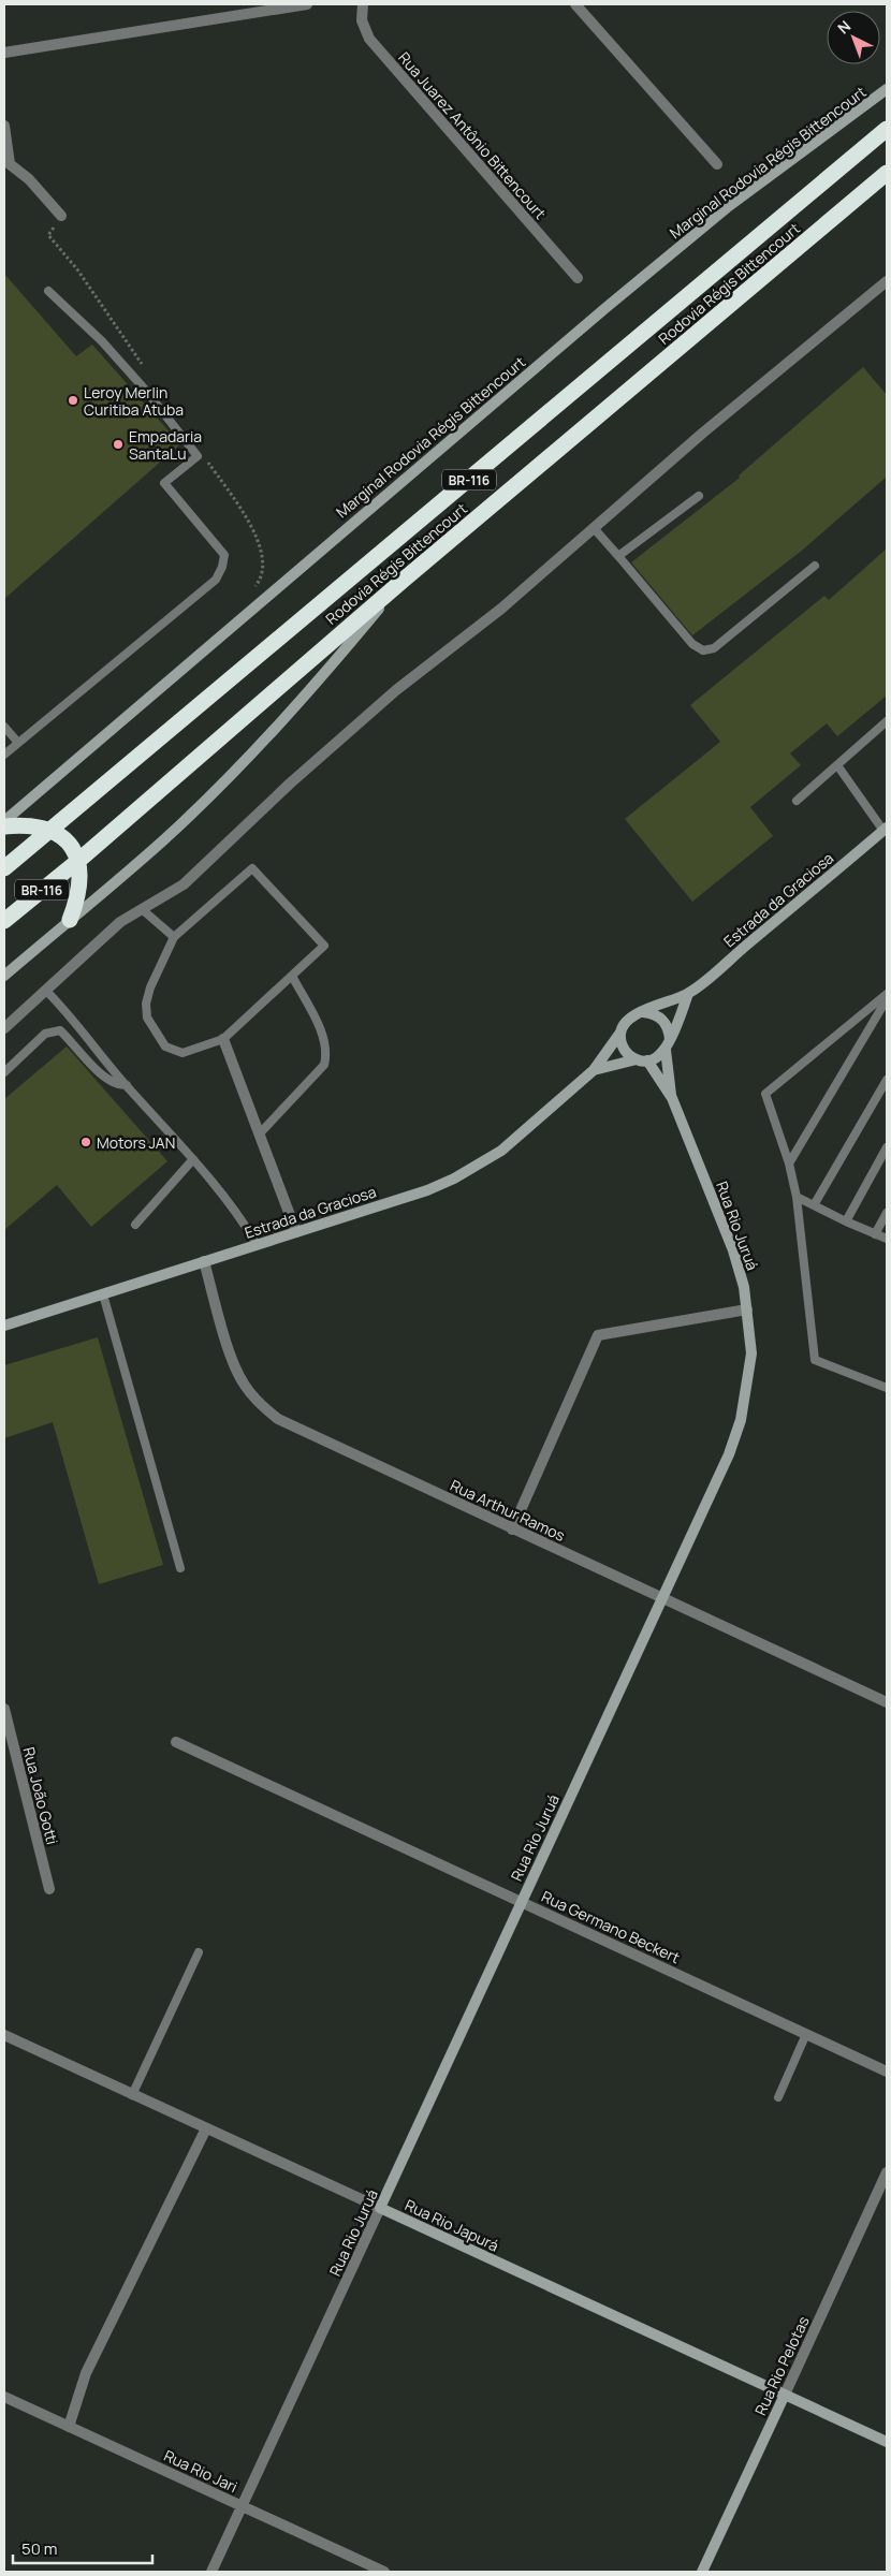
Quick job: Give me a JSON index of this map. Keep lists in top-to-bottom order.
{
  "streets": {
    "highway": ["Rodovia Régis Bittencourt", "BR-116"],
    "main road": [
      "Marginal Rodovia Régis Bittencourt",
      "Estrada da Graciosa",
      "Rua Rio Juruá",
      "Rua Rio Japurá",
      "Rua Rio Pelotas"
    ],
    "street": [
      "Rua Juarez Antônio Bittencourt",
      "Rua Arthur Ramos",
      "Rua João Gotti",
      "Rua Germano Beckert",
      "Rua Rio Jari"
    ]
  },
  "crossings": [
    ["Estrada da Graciosa", "Rua Rio Juruá"],
    ["Estrada da Graciosa", "Rua Arthur Ramos"],
    ["Rua Rio Juruá", "Rua Arthur Ramos"],
    ["Rua Rio Juruá", "Rua Germano Beckert"],
    ["Rua Rio Juruá", "Rua Rio Japurá"],
    ["Rua Rio Juruá", "Rua Rio Jari"],
    ["Rua Rio Japurá", "Rua Rio Pelotas"]
  ],
  "places": ["Leroy Merlin Curitiba Atuba", "Empadaria SantaLu", "Motors JAN"],
  "scale_bar": "50 m",
  "north": "top left"
}
